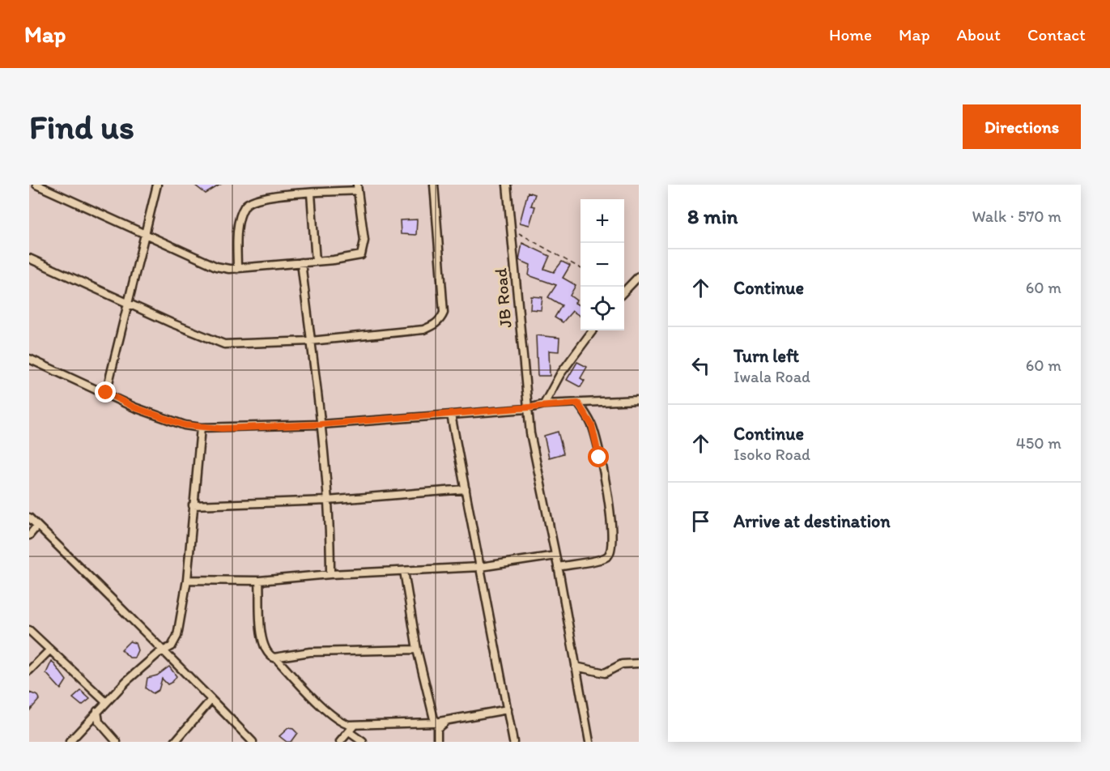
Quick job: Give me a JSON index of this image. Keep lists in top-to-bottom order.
{
  "streets": {
    "street": ["JB Road"]
  },
  "page": {
    "header": "Map",
    "nav": [
      "Home",
      "Map",
      "About",
      "Contact"
    ],
    "buttons": "Directions",
    "title": "Find us",
    "heading": ["8 min", "Walk · 570 m"],
    "map_buttons": ["+", "−"],
    "list": [
      ["Continue", "60 m"],
      ["Turn left", "Iwala Road", "60 m"],
      ["Continue", "Isoko Road", "450 m"],
      "Arrive at destination"
    ]
  }
}
